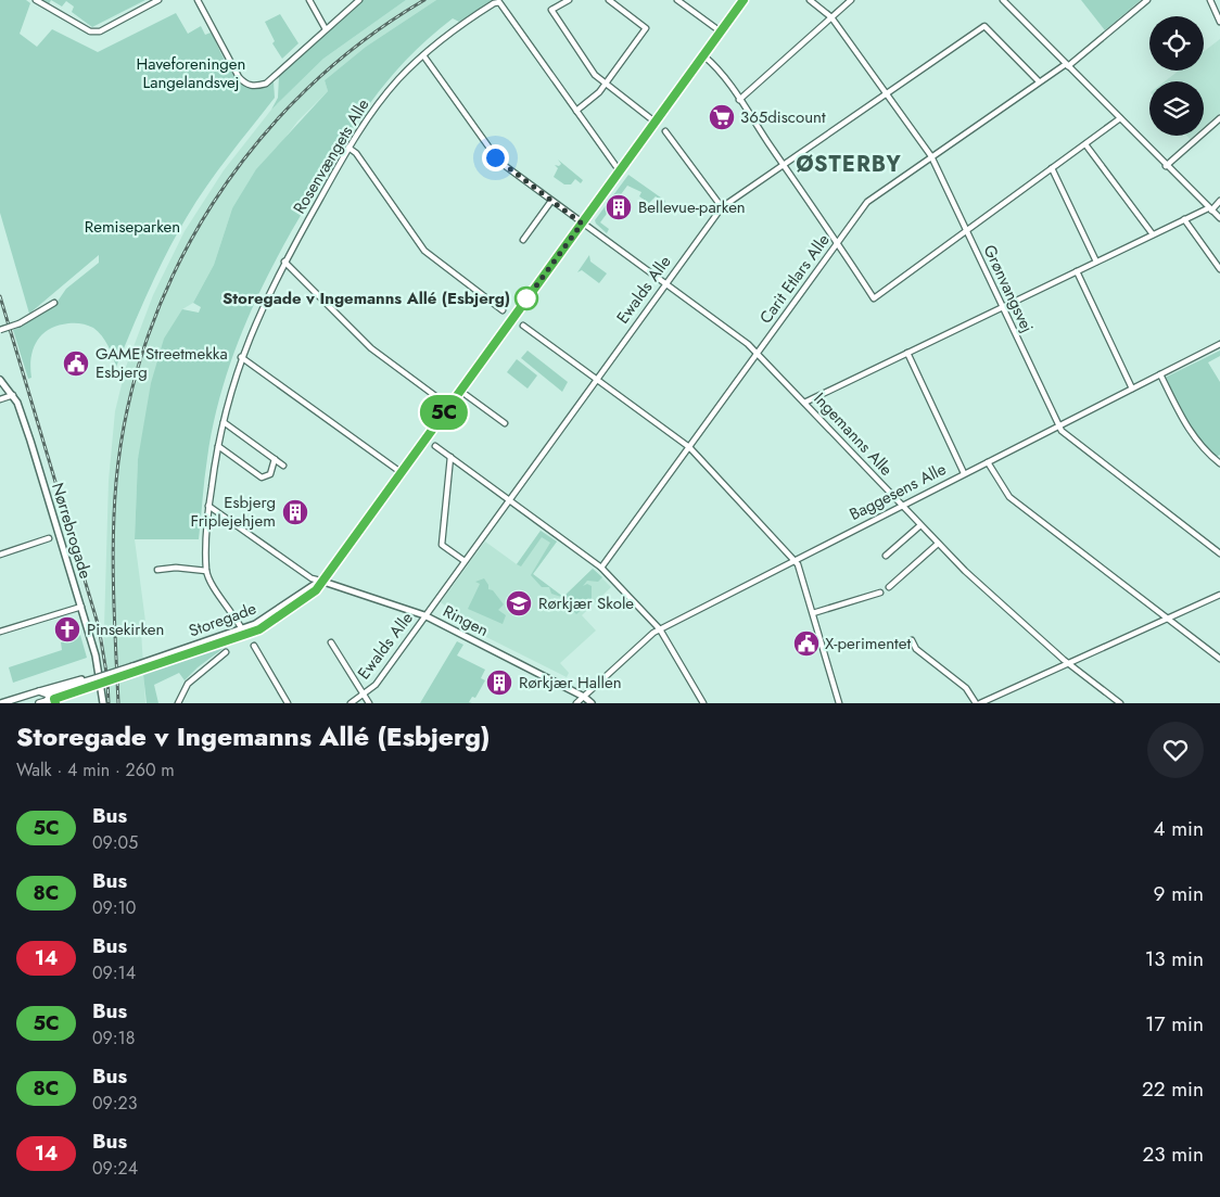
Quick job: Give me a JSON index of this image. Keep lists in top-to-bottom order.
{
  "streets": {
    "street": [
      "Rosenvængets Alle",
      "Carit Etlars Alle",
      "Grønvangsvej",
      "Ewalds Alle",
      "Ingemanns Alle",
      "Baggesens Alle",
      "Nørrebrogade",
      "Storegade",
      "Ringen"
    ]
  },
  "crossings": [
    ["Rosenvængets Alle", "Ingemanns Alle"],
    ["Rosenvængets Alle", "Storegade"],
    ["Carit Etlars Alle", "Grønvangsvej"],
    ["Carit Etlars Alle", "Ewalds Alle"],
    ["Carit Etlars Alle", "Ingemanns Alle"],
    ["Grønvangsvej", "Ewalds Alle"],
    ["Grønvangsvej", "Baggesens Alle"],
    ["Ewalds Alle", "Ingemanns Alle"],
    ["Ewalds Alle", "Ringen"],
    ["Ingemanns Alle", "Baggesens Alle"],
    ["Ingemanns Alle", "Storegade"],
    ["Baggesens Alle", "Ringen"],
    ["Storegade", "Ringen"]
  ],
  "districts": ["ØSTERBY"],
  "parks": ["Haveforeningen Langelandsvej", "Remiseparken"],
  "places": {
    "supermarket": ["365discount"],
    "building": ["Bellevue-parken", "Esbjerg Friplejehjem", "Rørkjær Hallen"],
    "other": ["Storegade v Ingemanns Allé (Esbjerg)"],
    "public building": ["GAME Streetmekka Esbjerg", "X-perimentet"],
    "school or university": ["Rørkjær Skole"],
    "church": ["Pinsekirken"]
  },
  "lines": ["bus line 5C"],
  "page": {
    "on_map": "5C",
    "heading": ["Storegade v Ingemanns Allé (Esbjerg)", "Walk · 4 min · 260 m"],
    "list": [
      {
        "mark": "5C",
        "name": "Bus",
        "note": "09:05",
        "value": "4 min"
      },
      {
        "mark": "8C",
        "name": "Bus",
        "note": "09:10",
        "value": "9 min"
      },
      {
        "mark": "14",
        "name": "Bus",
        "note": "09:14",
        "value": "13 min"
      },
      {
        "mark": "5C",
        "name": "Bus",
        "note": "09:18",
        "value": "17 min"
      },
      {
        "mark": "8C",
        "name": "Bus",
        "note": "09:23",
        "value": "22 min"
      },
      {
        "mark": "14",
        "name": "Bus",
        "note": "09:24",
        "value": "23 min"
      }
    ]
  }
}
